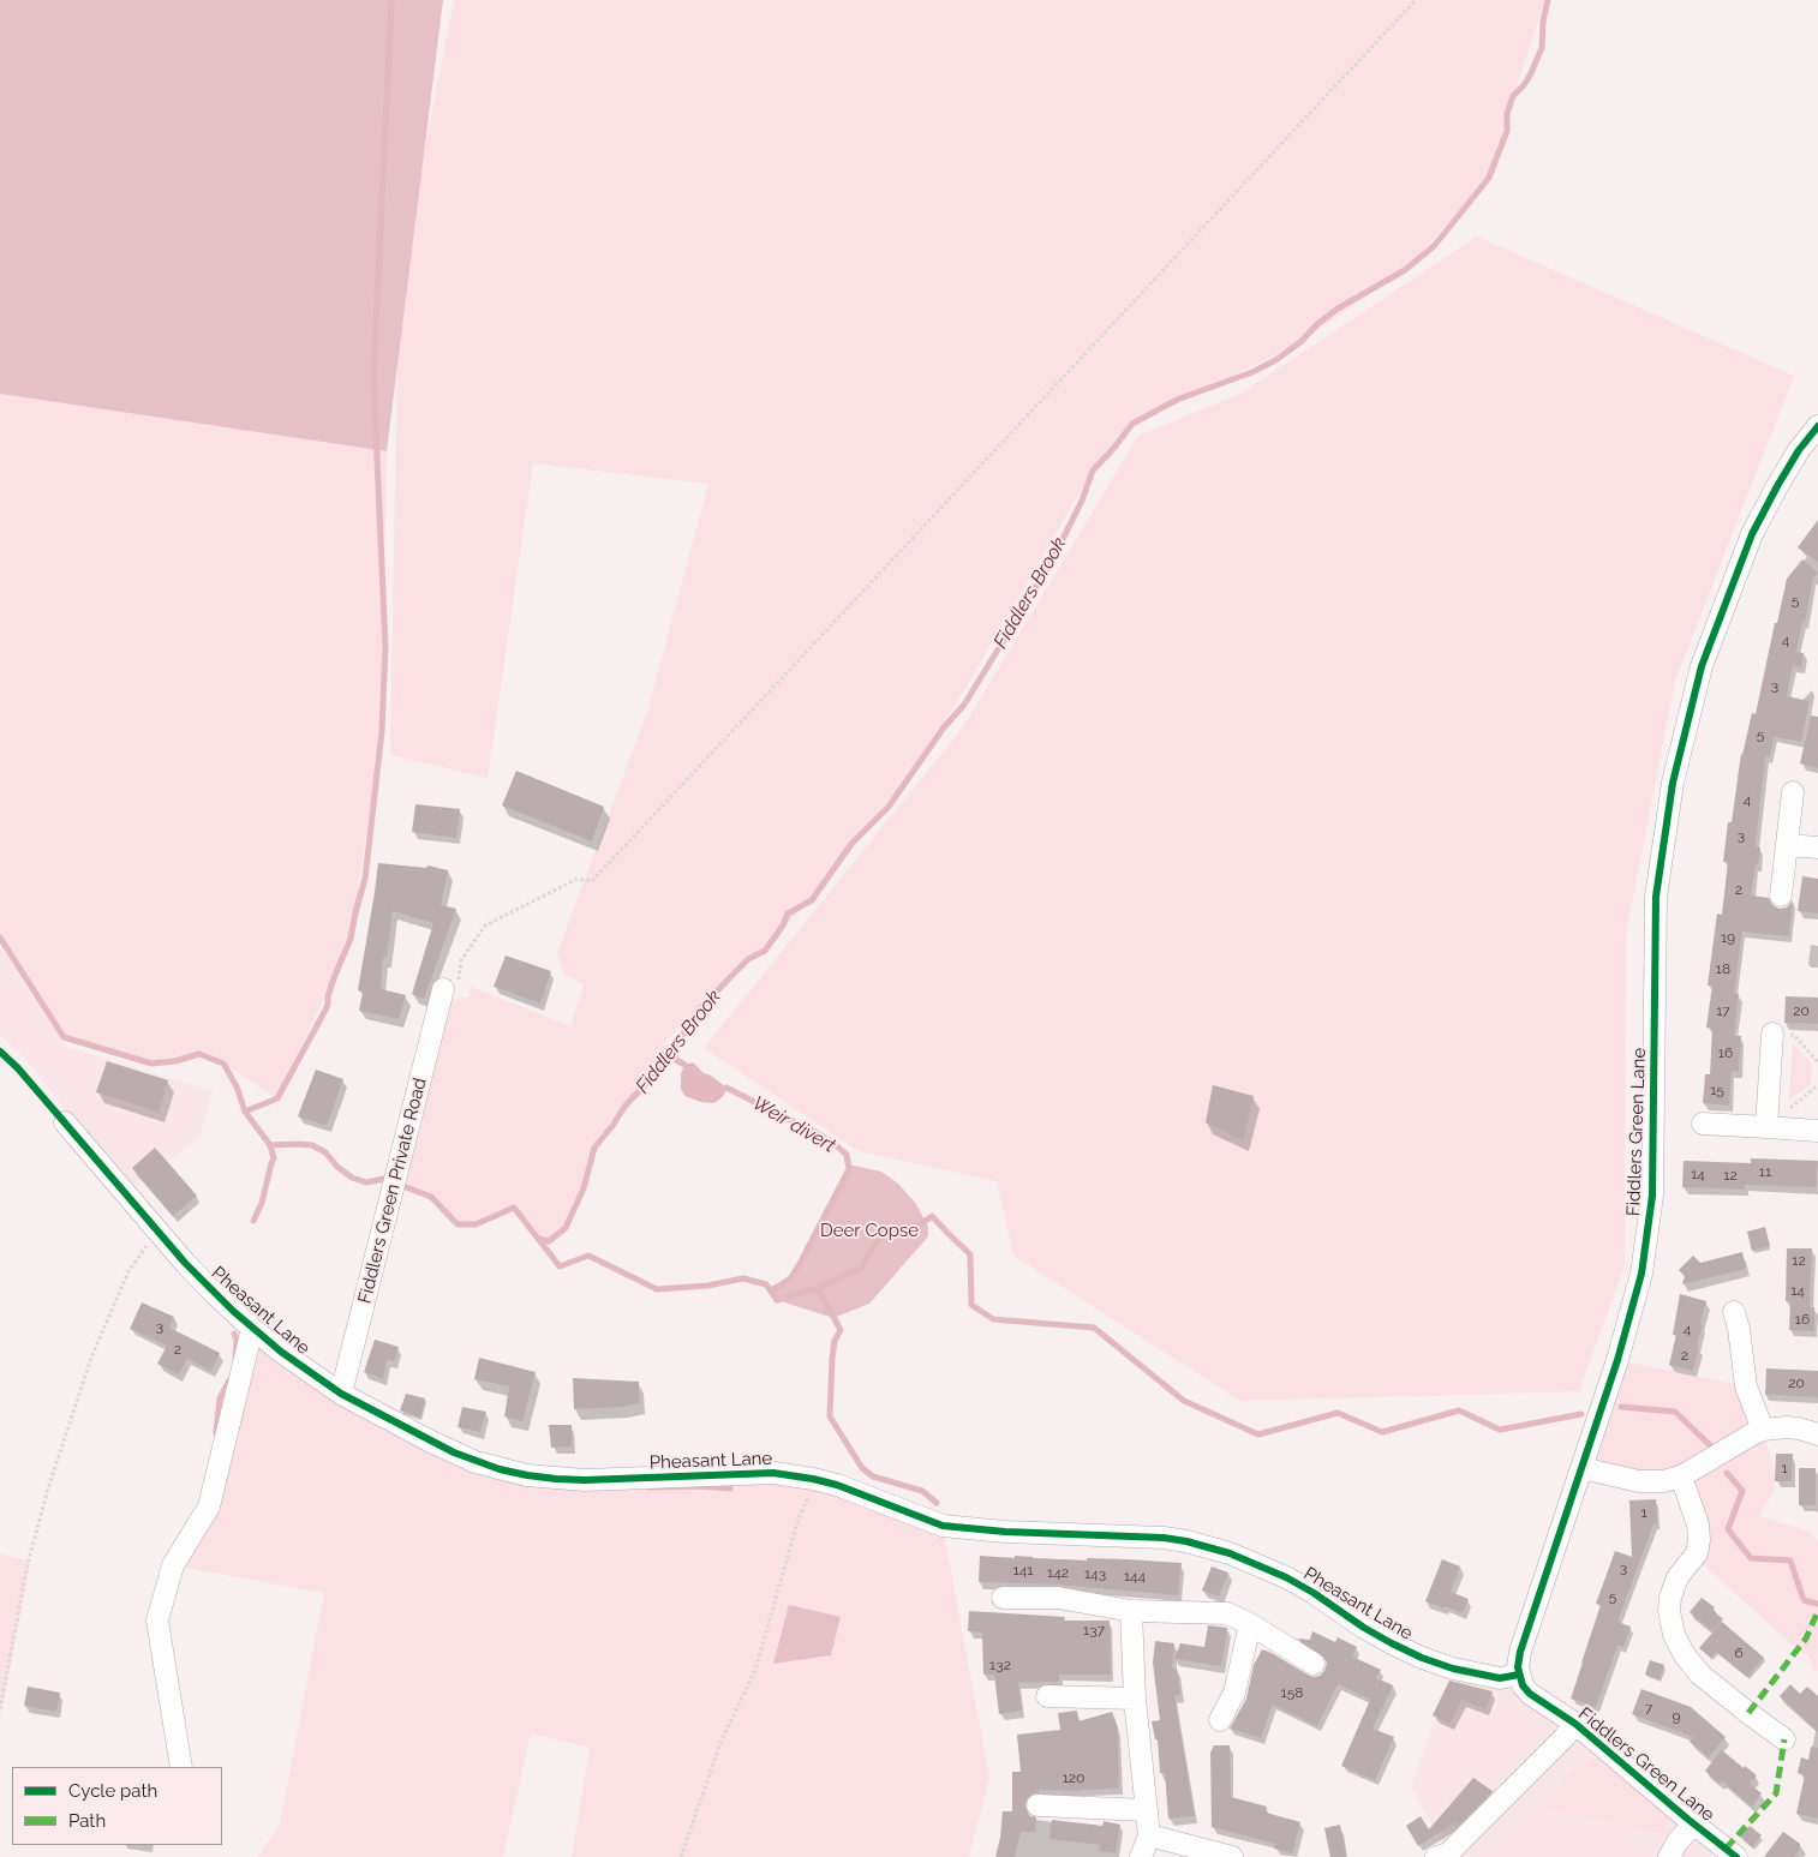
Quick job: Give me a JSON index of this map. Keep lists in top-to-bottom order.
{
  "streets": {
    "street": ["Fiddlers Green Lane", "Fiddlers Green Private Road", "Pheasant Lane"]
  },
  "crossings": [
    ["Fiddlers Green Lane", "Pheasant Lane"],
    ["Fiddlers Green Private Road", "Pheasant Lane"]
  ],
  "water": ["Fiddlers Brook", "Weir divert"],
  "parks": ["Deer Copse"],
  "house_numbers": [
    "5",
    "4",
    "3",
    "5",
    "4",
    "3",
    "2",
    "19",
    "18",
    "17",
    "20",
    "16",
    "15",
    "11",
    "14",
    "12",
    "12",
    "14",
    "16",
    "3",
    "4",
    "2",
    "2",
    "20",
    "1",
    "1",
    "3",
    "141",
    "142",
    "143",
    "144",
    "5",
    "137",
    "6",
    "132",
    "158",
    "7",
    "9",
    "120"
  ],
  "legend": ["Cycle path", "Path"]
}
